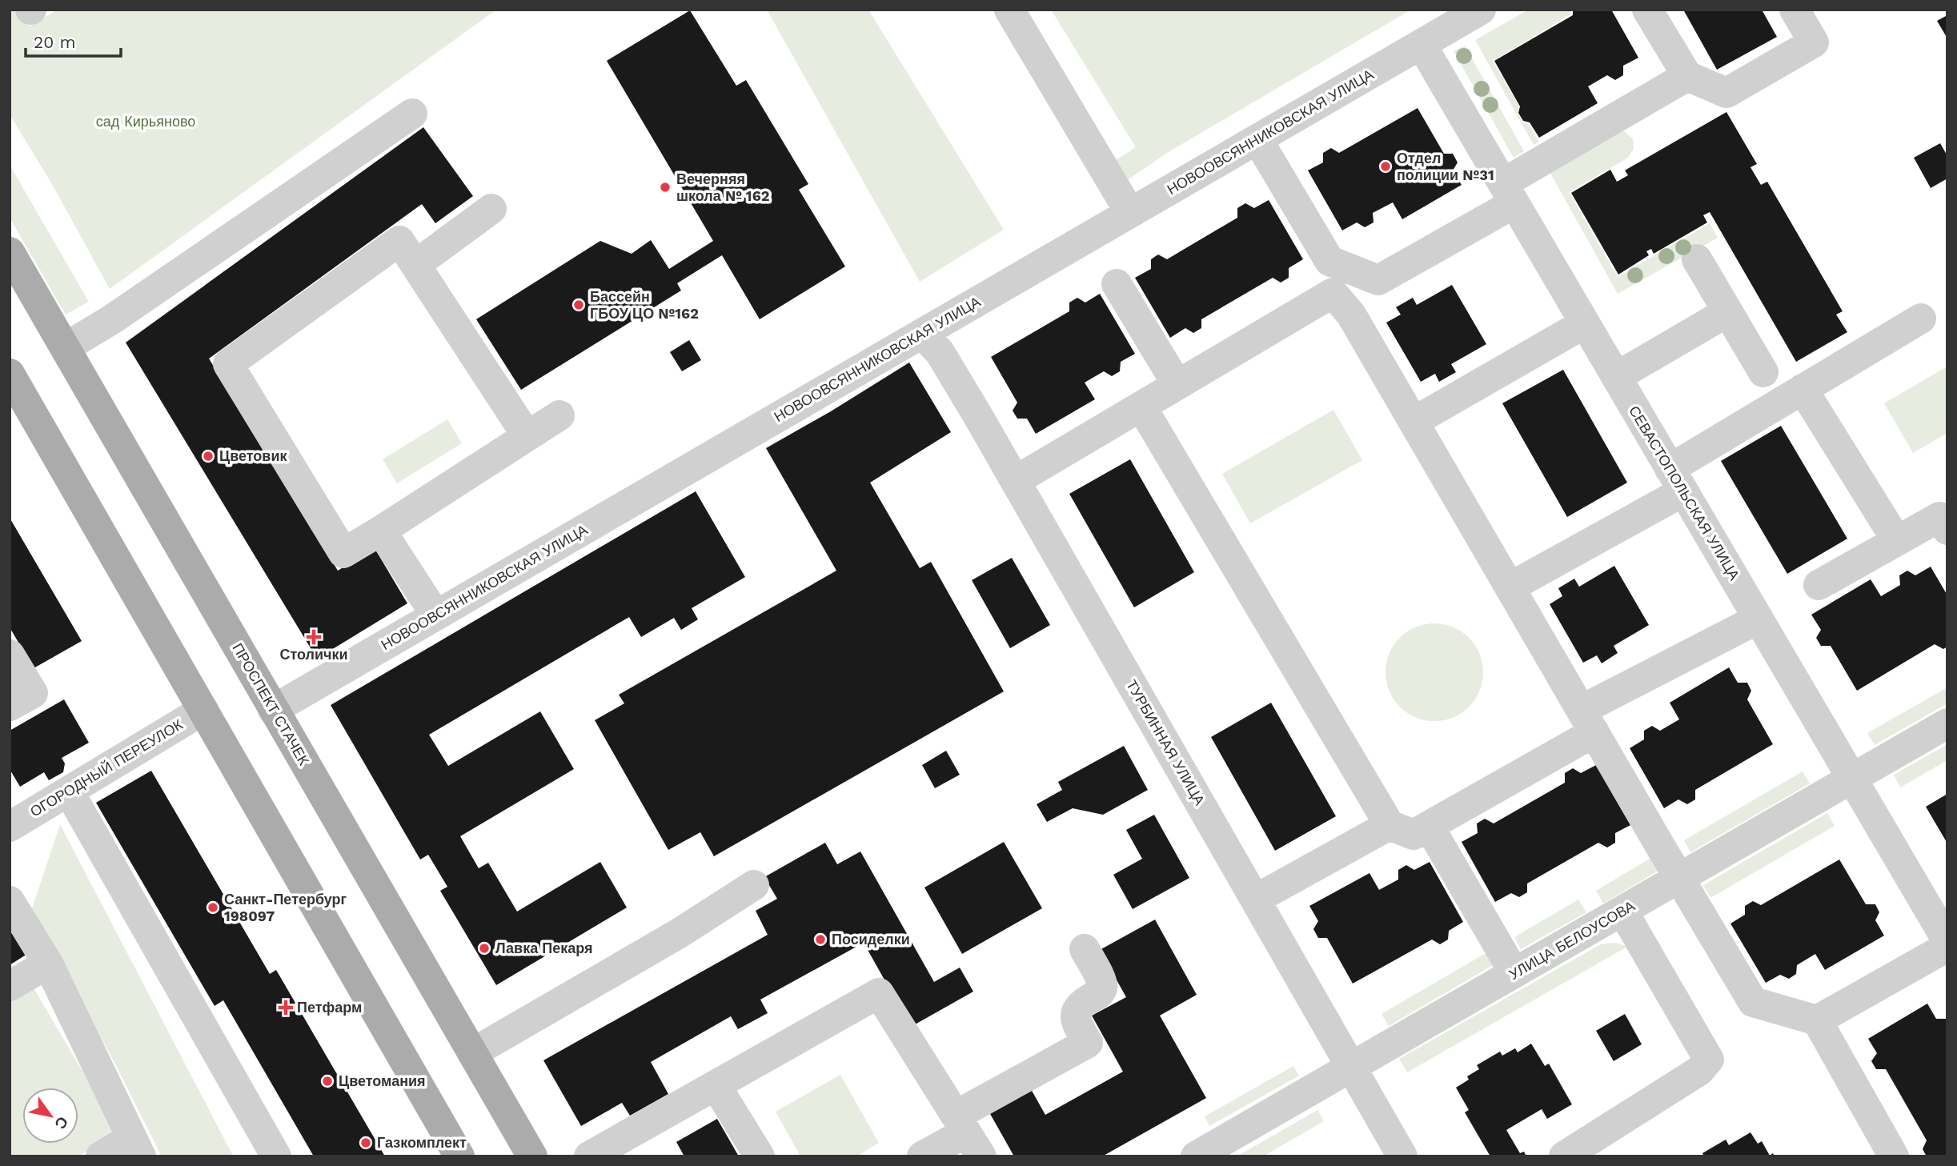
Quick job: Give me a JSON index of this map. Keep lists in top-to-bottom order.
{
  "streets": {
    "main road": ["ПРОСПЕКТ СТАЧЕК"],
    "street": [
      "НОВООВСЯННИКОВСКАЯ УЛИЦА",
      "СЕВАСТОПОЛЬСКАЯ УЛИЦА",
      "ТУРБИННАЯ УЛИЦА",
      "ОГОРОДНЫЙ ПЕРЕУЛОК",
      "УЛИЦА БЕЛОУСОВА"
    ]
  },
  "crossings": [
    ["НОВООВСЯННИКОВСКАЯ УЛИЦА", "СЕВАСТОПОЛЬСКАЯ УЛИЦА"],
    ["НОВООВСЯННИКОВСКАЯ УЛИЦА", "ПРОСПЕКТ СТАЧЕК"],
    ["НОВООВСЯННИКОВСКАЯ УЛИЦА", "ТУРБИННАЯ УЛИЦА"],
    ["СЕВАСТОПОЛЬСКАЯ УЛИЦА", "УЛИЦА БЕЛОУСОВА"],
    ["ТУРБИННАЯ УЛИЦА", "УЛИЦА БЕЛОУСОВА"]
  ],
  "parks": ["сад Кирьяново"],
  "places": {
    "other": [
      "Отдел полиции №31",
      "Вечерняя школа № 162",
      "Бассейн ГБОУ ЦО №162",
      "Цветовик",
      "Санкт-Петербург 198097",
      "Посиделки",
      "Лавка Пекаря",
      "Цветомания",
      "Газкомплект"
    ],
    "health": ["Столички", "Петфарм"]
  },
  "scale_bar": "20 m",
  "north": "bottom right"
}
